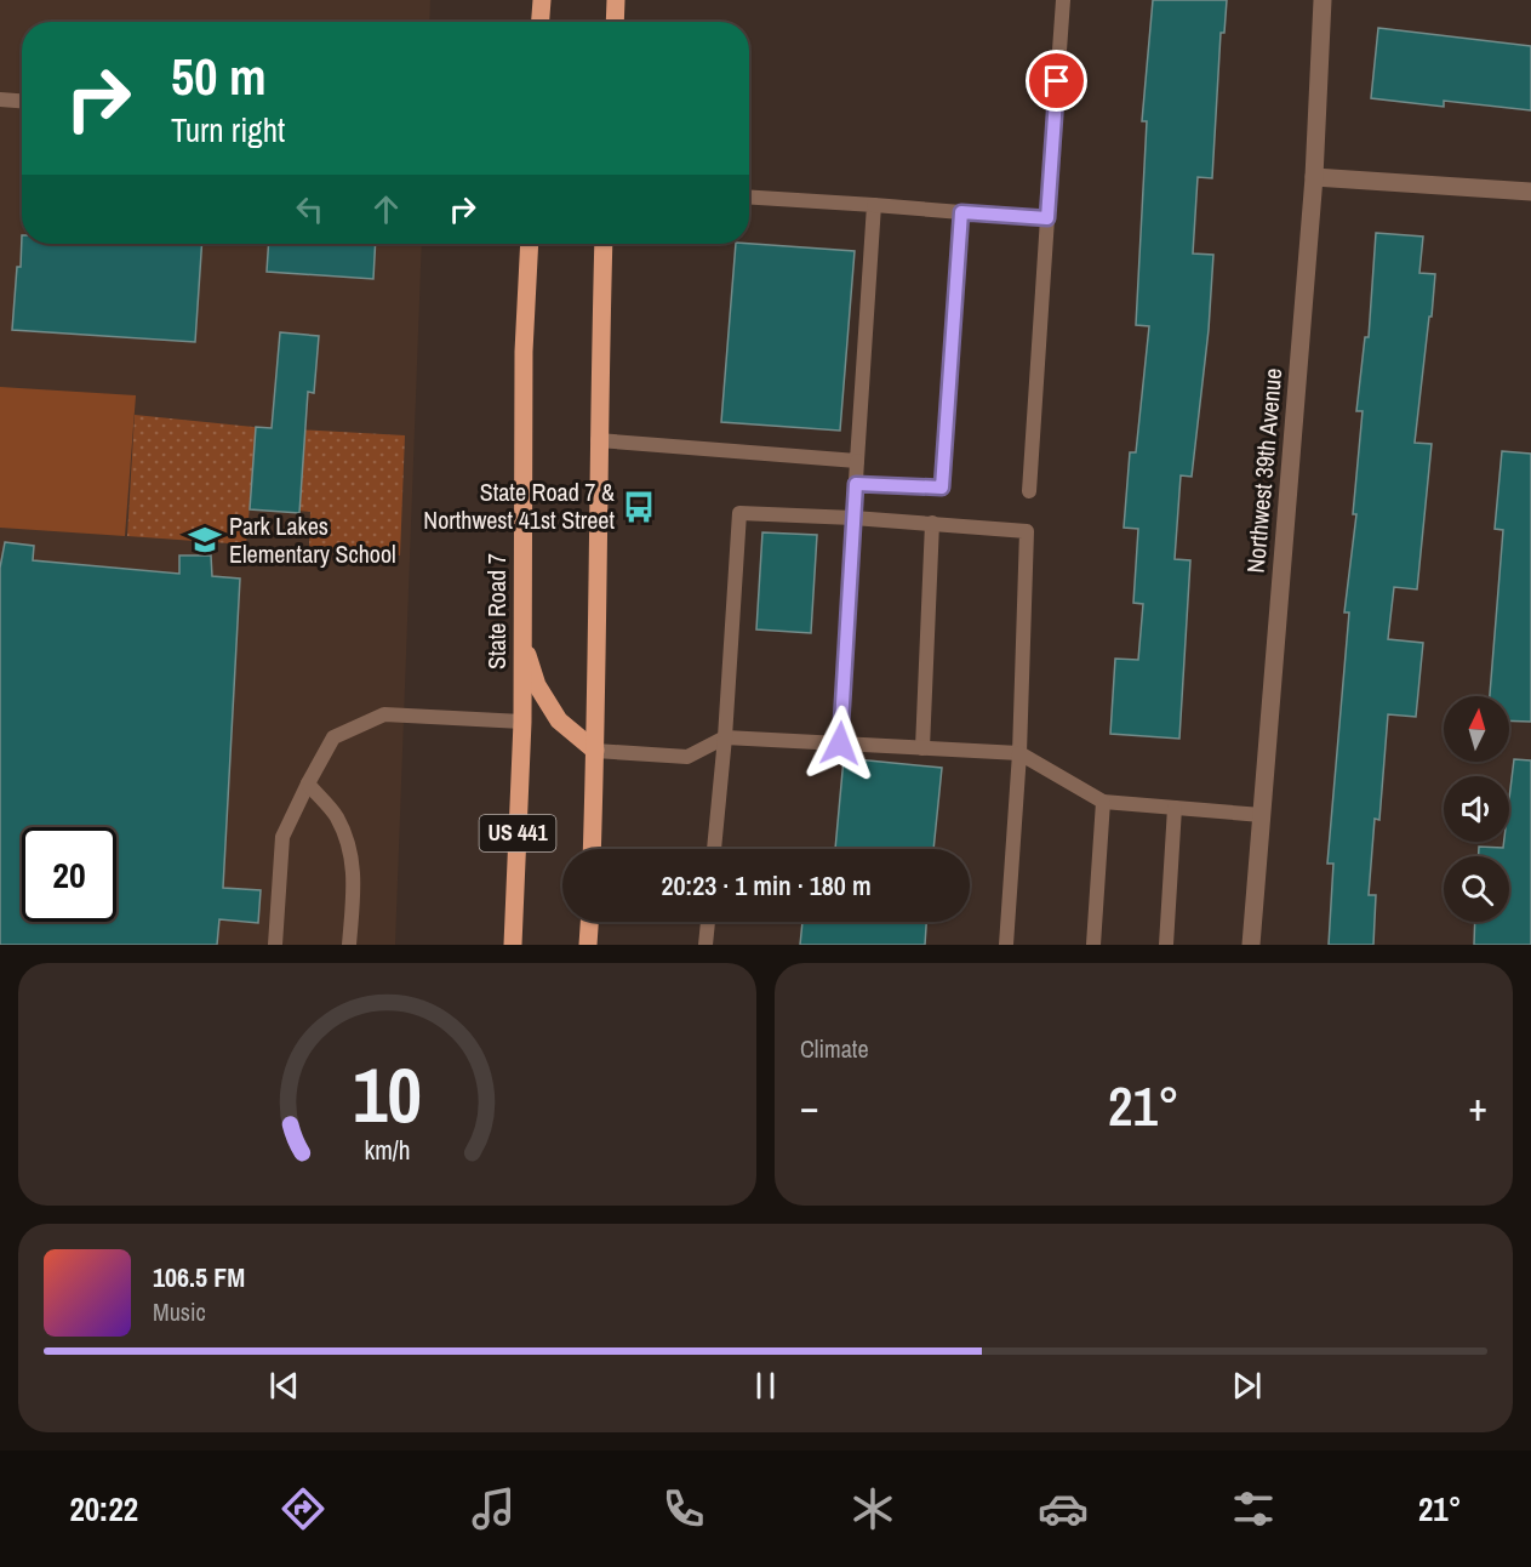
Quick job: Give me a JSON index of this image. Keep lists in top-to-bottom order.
{
  "streets": {
    "main road": ["State Road 7", "US 441"],
    "street": ["Northwest 39th Avenue"]
  },
  "places": {
    "bus stop": ["State Road 7 & Northwest 41st Street"],
    "school or university": ["Park Lakes Elementary School"]
  },
  "north": "top",
  "page": {
    "turn": ["50 m", "Turn right"],
    "limit": "20",
    "trip": "20:23 · 1 min · 180 m",
    "tile": "Climate",
    "heat": ["−", "21°", "+"],
    "song": ["106.5 FM", "Music"],
    "tabs": ["20:22", "21°"],
    "gauge": ["10", "km/h"]
  }
}
